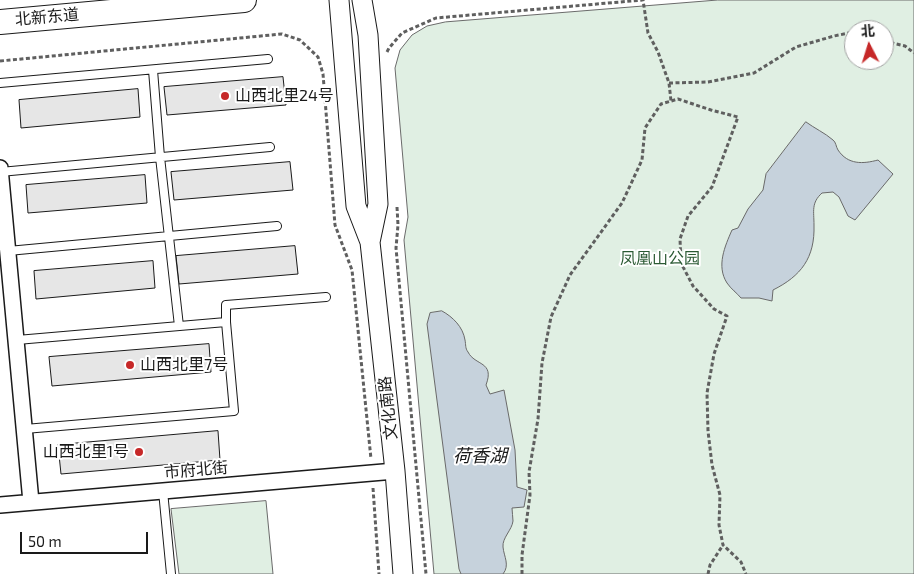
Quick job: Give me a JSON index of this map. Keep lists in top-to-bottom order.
{
  "streets": {
    "main road": ["北新东道"],
    "street": ["文化南路", "市府北街"]
  },
  "crossings": [
    ["文化南路", "市府北街"]
  ],
  "water": ["荷香湖"],
  "parks": ["凤凰山公园"],
  "places": ["山西北里24号", "山西北里7号", "山西北里1号"],
  "scale_bar": "50 m",
  "north": "top"
}
